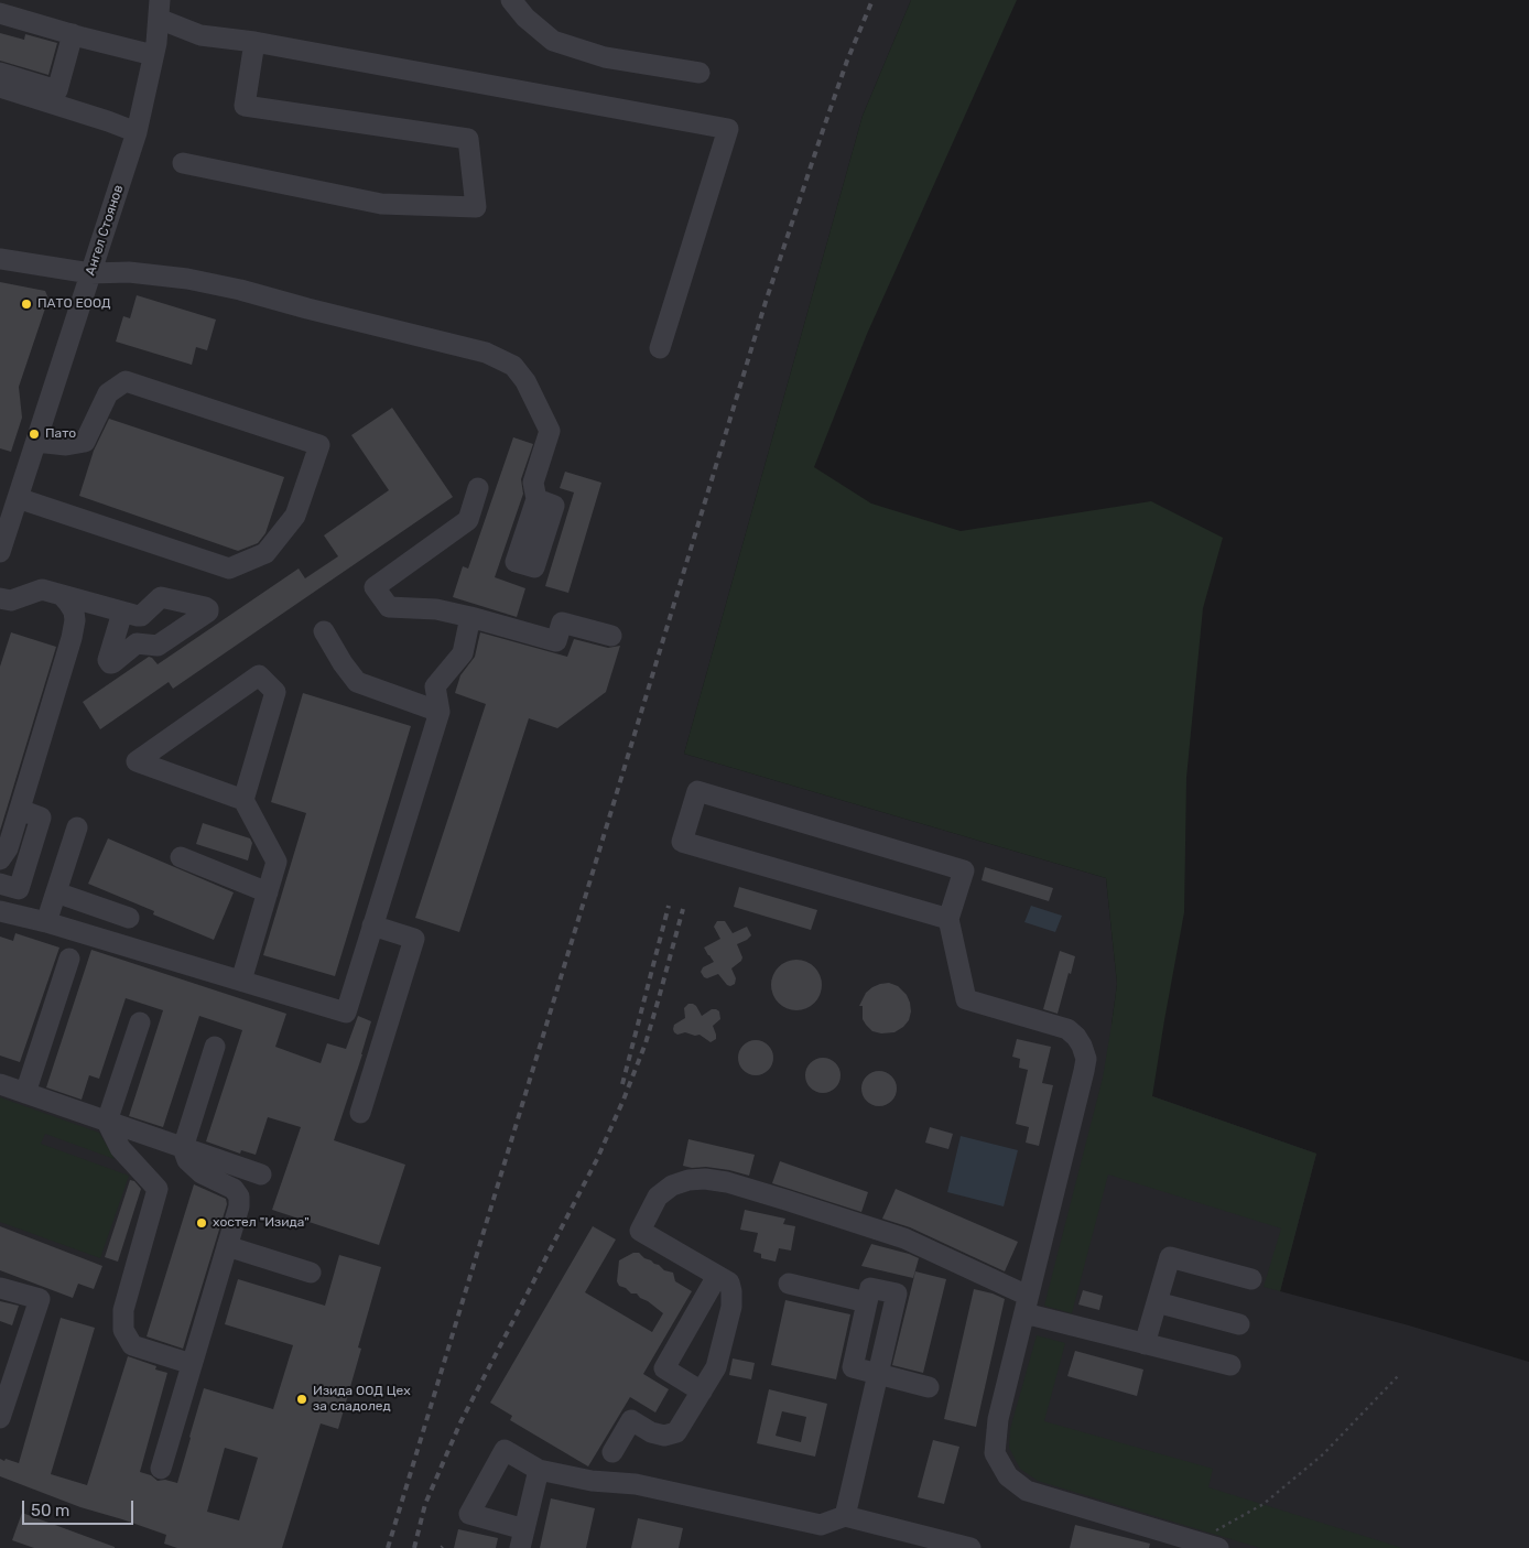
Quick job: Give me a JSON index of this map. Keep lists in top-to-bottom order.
{
  "streets": {
    "street": ["Ангел Стоянов"]
  },
  "places": [
    "ПАТО ЕООД",
    "Пато",
    "хостел \"Изида\"",
    "Изида ООД Цех за сладолед"
  ],
  "scale_bar": "50 m"
}
